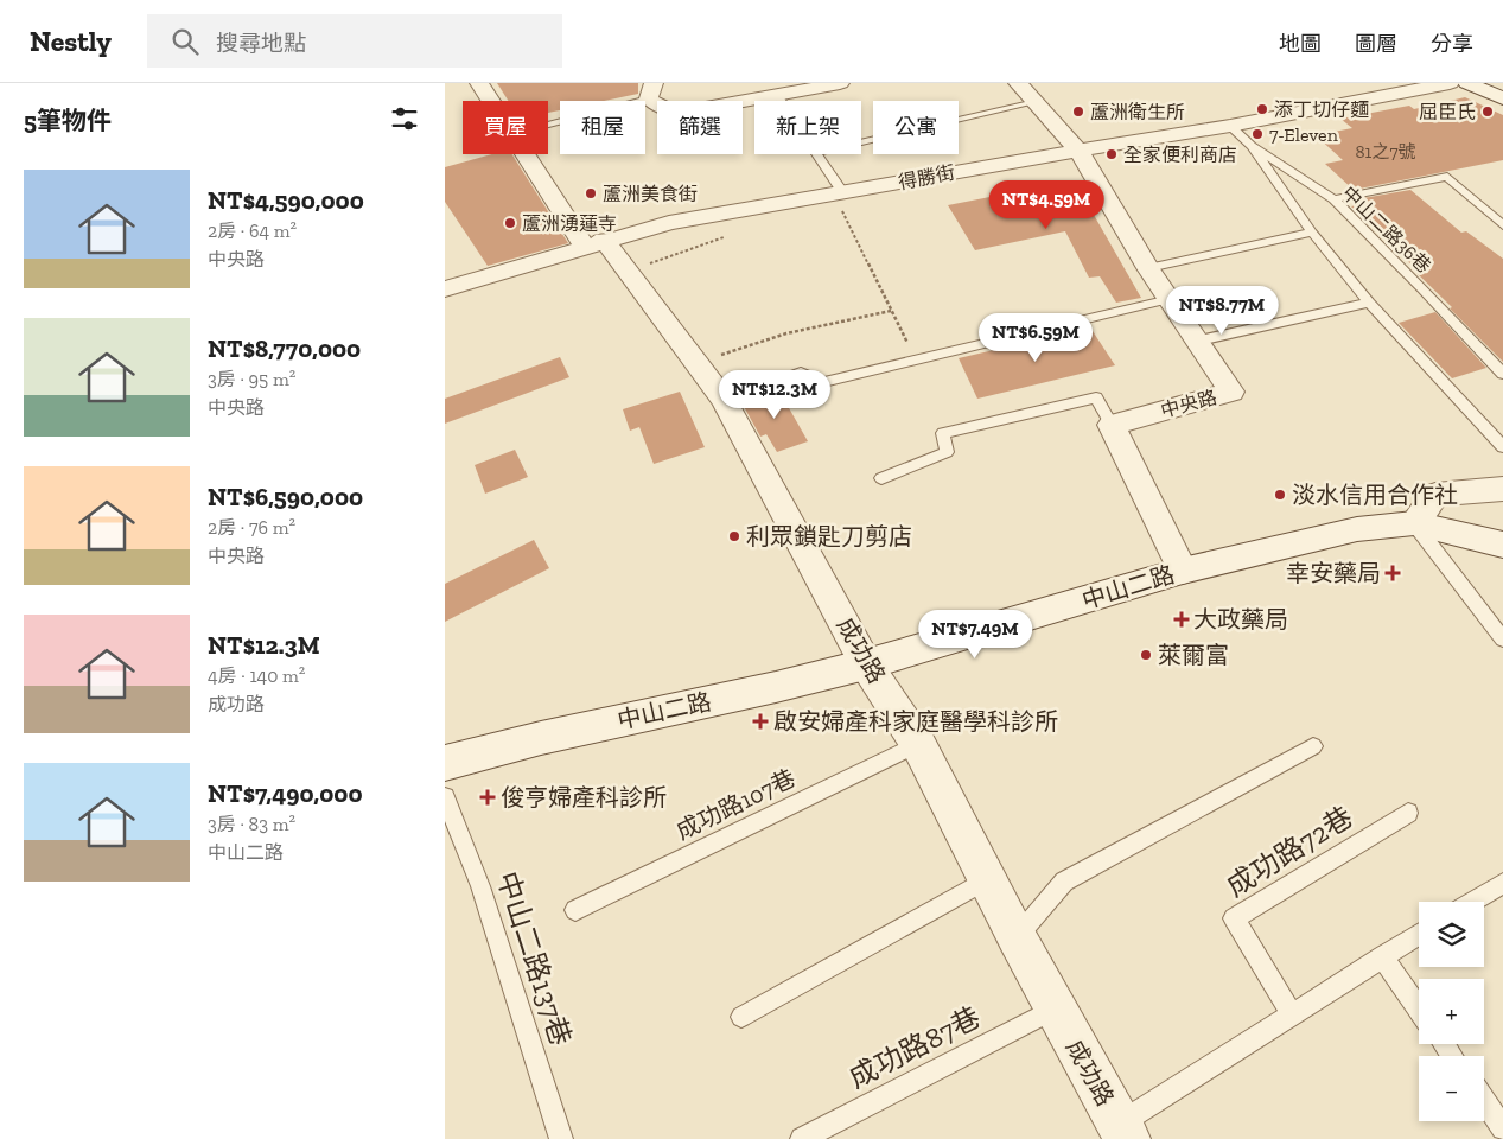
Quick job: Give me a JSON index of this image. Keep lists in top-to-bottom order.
{
  "streets": {
    "street": [
      "得勝街",
      "中央路",
      "中山二路",
      "成功路"
    ],
    "lane": [
      "中山二路36巷",
      "成功路107巷",
      "成功路72巷",
      "中山二路137巷",
      "成功路87巷"
    ]
  },
  "crossings": [
    ["得勝街", "中山二路36巷"],
    ["得勝街", "中央路"],
    ["得勝街", "成功路"],
    ["中山二路", "成功路"],
    ["成功路", "成功路107巷"],
    ["成功路", "成功路87巷"]
  ],
  "places": {
    "other": [
      "添丁切仔麵",
      "蘆洲衛生所",
      "屈臣氏",
      "7-Eleven",
      "全家便利商店",
      "蘆洲美食街",
      "蘆洲湧蓮寺",
      "淡水信用合作社",
      "利眾鎖匙刀剪店",
      "萊爾富"
    ],
    "health": [
      "幸安藥局",
      "大政藥局",
      "啟安婦產科家庭醫學科診所",
      "俊亨婦產科診所"
    ]
  },
  "house_numbers": ["81之7號"],
  "page": {
    "header": "Nestly",
    "search": "搜尋地點",
    "nav": ["地圖", "圖層", "分享"],
    "heading": "5筆物件",
    "chip": [
      "買屋",
      "租屋",
      "篩選",
      "新上架",
      "公寓"
    ],
    "list": [
      {
        "name": "NT$4,590,000",
        "note": "2房 · 64 m² · 中央路"
      },
      {
        "name": "NT$8,770,000",
        "note": "3房 · 95 m² · 中央路"
      },
      {
        "name": "NT$6,590,000",
        "note": "2房 · 76 m² · 中央路"
      },
      {
        "name": "NT$12.3M",
        "note": "4房 · 140 m² · 成功路"
      },
      {
        "name": "NT$7,490,000",
        "note": "3房 · 83 m² · 中山二路"
      }
    ],
    "price": [
      "NT$4.59M",
      "NT$8.77M",
      "NT$6.59M",
      "NT$12.3M",
      "NT$7.49M"
    ],
    "map_buttons": ["+", "−"]
  }
}
